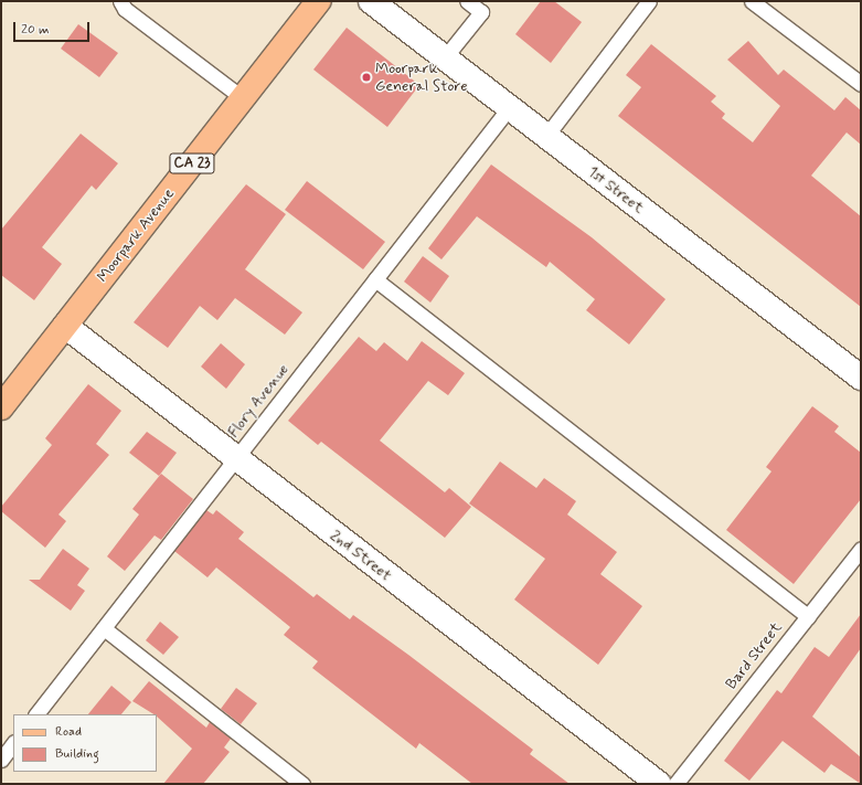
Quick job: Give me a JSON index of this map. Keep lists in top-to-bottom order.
{
  "streets": {
    "main road": ["CA 23", "Moorpark Avenue"],
    "street": ["1st Street", "2nd Street"],
    "lane": ["Flory Avenue", "Bard Street"]
  },
  "crossings": [
    ["1st Street", "Flory Avenue"],
    ["Moorpark Avenue", "2nd Street"],
    ["Flory Avenue", "2nd Street"]
  ],
  "places": ["Moorpark General Store"],
  "legend": ["Road", "Building"],
  "scale_bar": "20 m"
}
